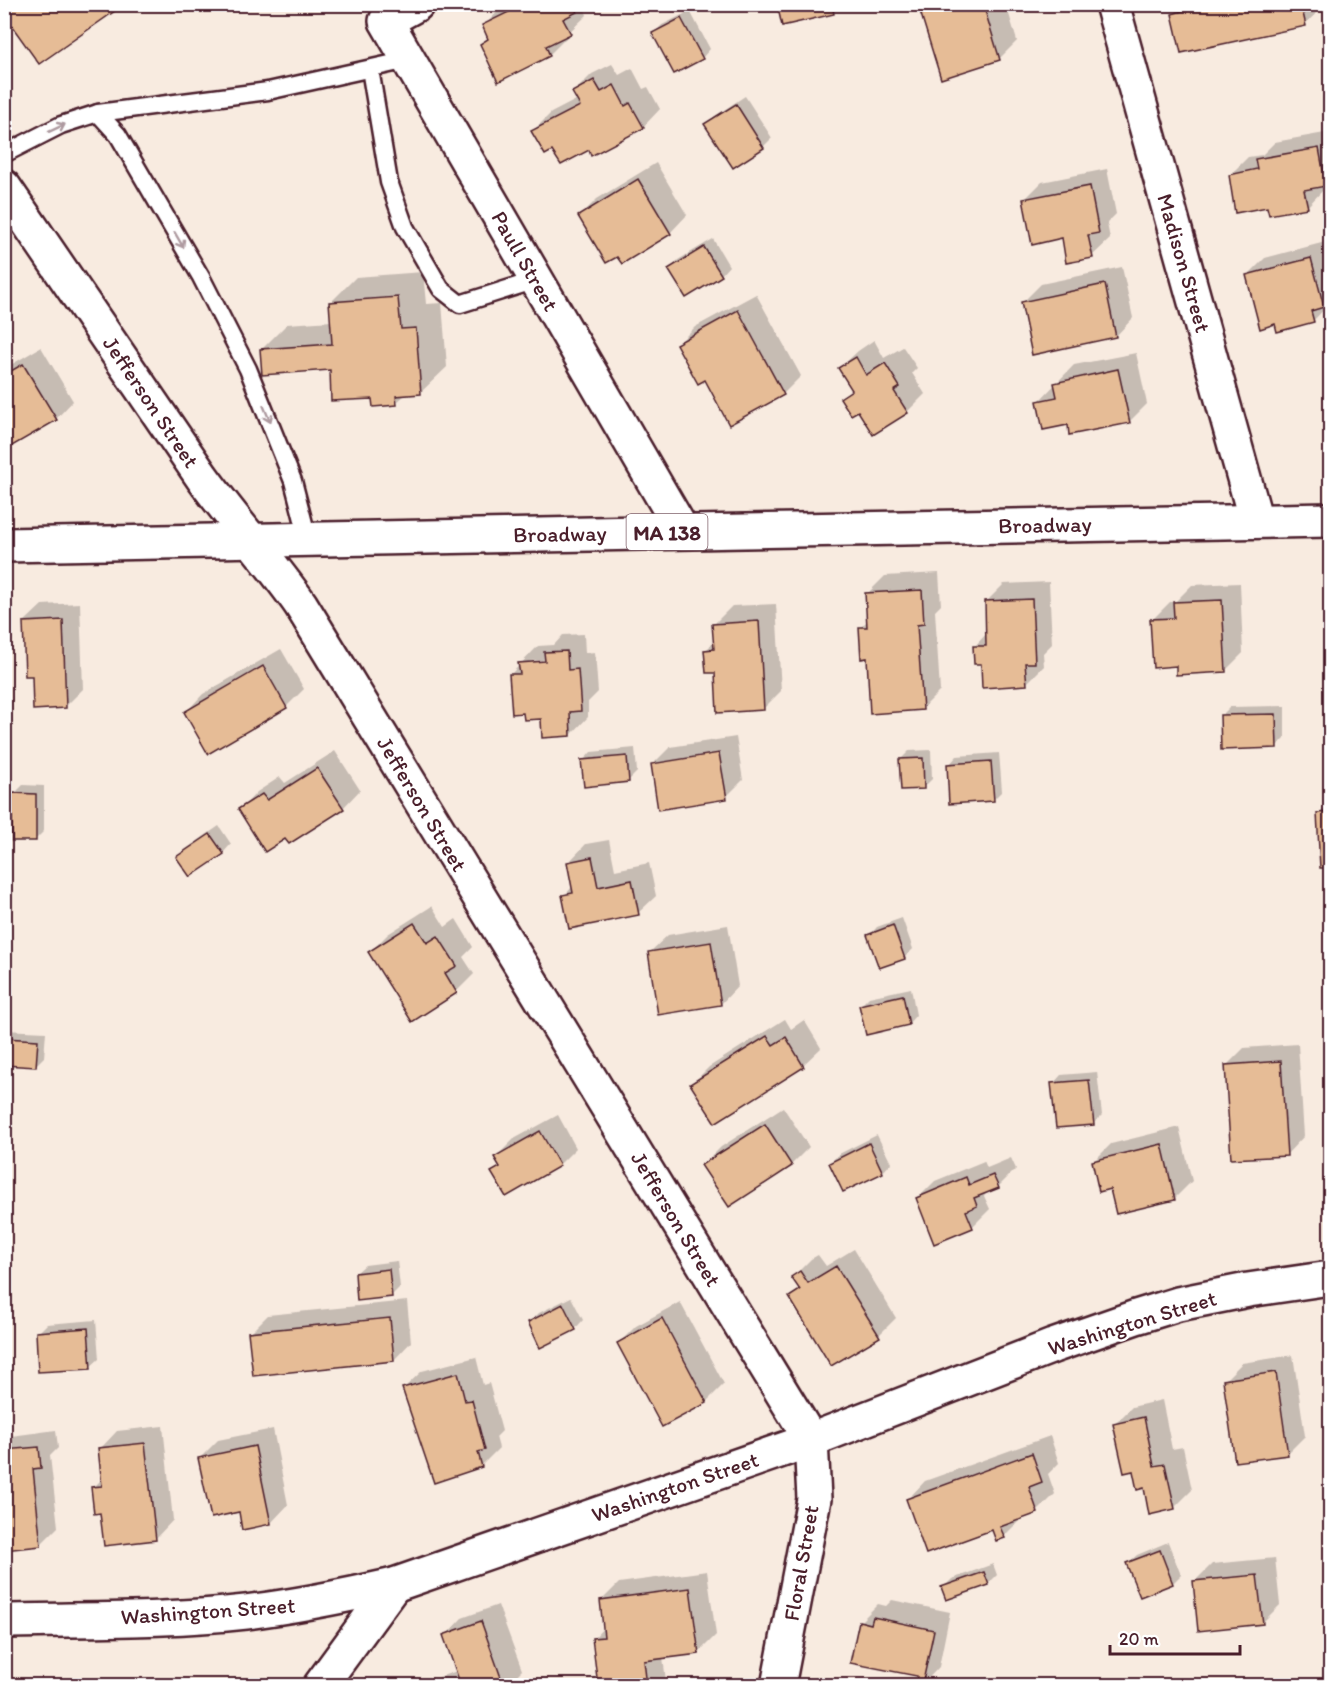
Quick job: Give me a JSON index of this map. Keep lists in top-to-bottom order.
{
  "streets": {
    "street": [
      "Paull Street",
      "Madison Street",
      "Jefferson Street",
      "Broadway",
      "MA 138",
      "Washington Street",
      "Floral Street"
    ]
  },
  "crossings": [
    ["Paull Street", "Broadway"],
    ["Madison Street", "Broadway"],
    ["Jefferson Street", "Broadway"],
    ["Jefferson Street", "Washington Street"],
    ["Jefferson Street", "Floral Street"],
    ["Washington Street", "Floral Street"]
  ],
  "scale_bar": "20 m"
}
